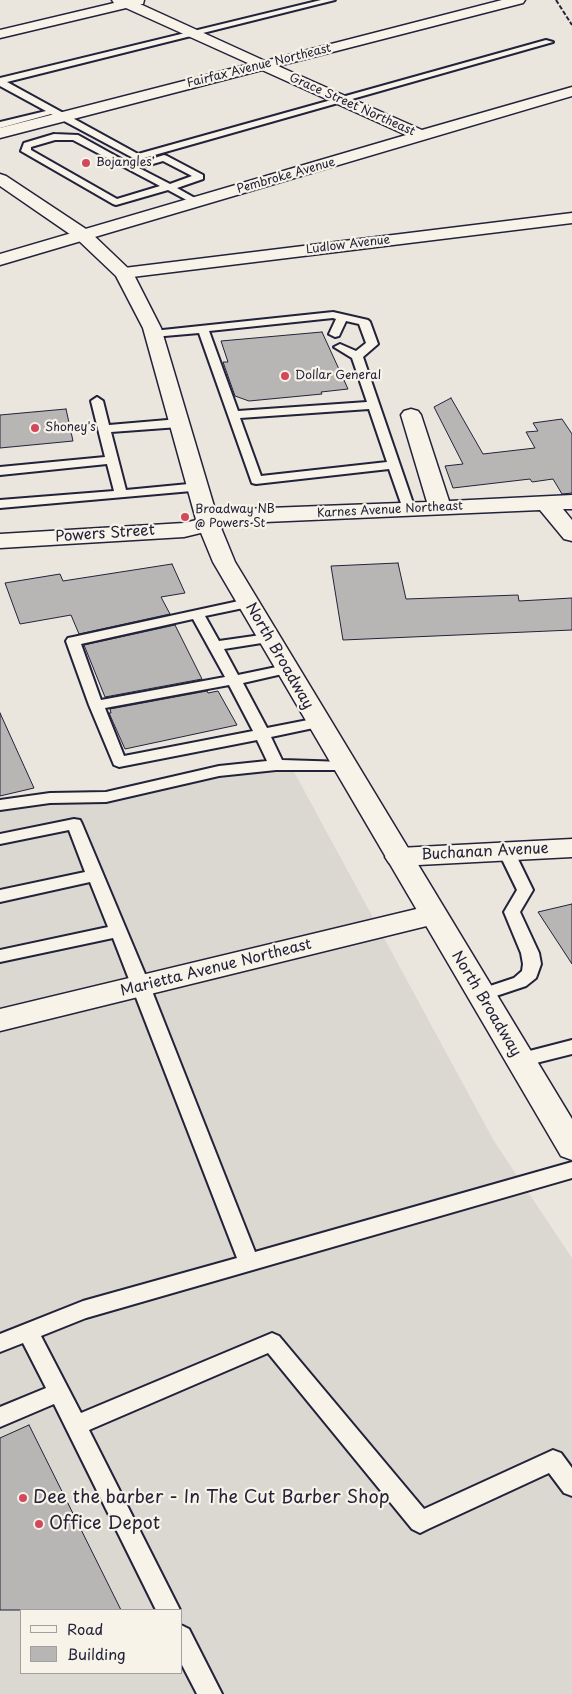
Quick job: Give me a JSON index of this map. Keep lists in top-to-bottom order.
{
  "streets": {
    "street": [
      "Fairfax Avenue Northeast",
      "Grace Street Northeast",
      "Pembroke Avenue",
      "Ludlow Avenue",
      "Karnes Avenue Northeast",
      "Powers Street",
      "North Broadway",
      "Buchanan Avenue",
      "Marietta Avenue Northeast"
    ]
  },
  "crossings": [
    ["Fairfax Avenue Northeast", "Grace Street Northeast"],
    ["Grace Street Northeast", "Pembroke Avenue"],
    ["Pembroke Avenue", "North Broadway"],
    ["Ludlow Avenue", "North Broadway"],
    ["Karnes Avenue Northeast", "Powers Street"],
    ["Karnes Avenue Northeast", "North Broadway"],
    ["Powers Street", "North Broadway"],
    ["North Broadway", "Buchanan Avenue"],
    ["North Broadway", "Marietta Avenue Northeast"]
  ],
  "places": [
    "Bojangles'",
    "Dollar General",
    "Shoney's",
    "Broadway NB @ Powers St",
    "Dee the barber - In The Cut Barber Shop",
    "Office Depot"
  ],
  "legend": ["Road", "Building"]
}
